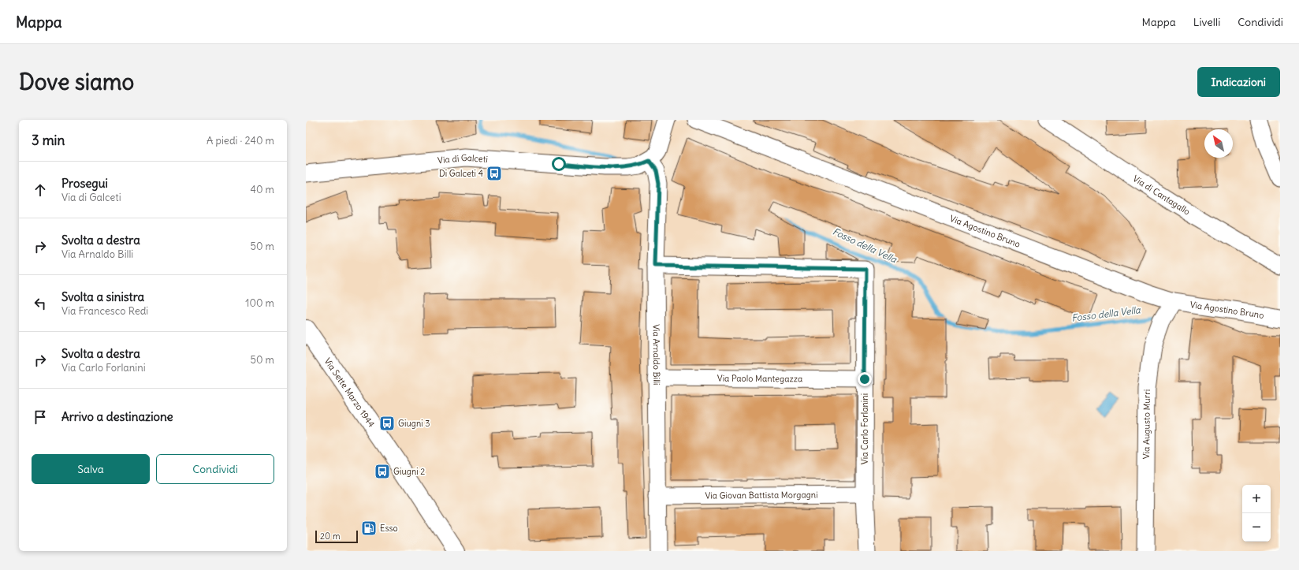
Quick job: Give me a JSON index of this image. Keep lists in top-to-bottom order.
{
  "streets": {
    "street": [
      "Via di Galceti",
      "Via di Cantagallo",
      "Via Agostino Bruno",
      "Via Arnaldo Billi",
      "Via Paolo Mantegazza",
      "Via Sette Marzo 1944",
      "Via Augusto Murri",
      "Via Carlo Forlanini",
      "Via Giovan Battista Morgagni"
    ]
  },
  "crossings": [
    ["Via di Galceti", "Via Arnaldo Billi"],
    ["Via Agostino Bruno", "Via Augusto Murri"],
    ["Via Arnaldo Billi", "Via Paolo Mantegazza"],
    ["Via Arnaldo Billi", "Via Carlo Forlanini"],
    ["Via Arnaldo Billi", "Via Giovan Battista Morgagni"],
    ["Via Paolo Mantegazza", "Via Carlo Forlanini"],
    ["Via Carlo Forlanini", "Via Giovan Battista Morgagni"]
  ],
  "water": ["Fosso della Vella"],
  "places": {
    "bus stop": ["Di Galceti 4", "Giugni 3", "Giugni 2"],
    "fuel station": ["Esso"]
  },
  "scale_bar": "20 m",
  "north": "top left",
  "page": {
    "header": "Mappa",
    "nav": ["Mappa", "Livelli", "Condividi"],
    "buttons": [
      "Indicazioni",
      ["Salva", "Condividi"]
    ],
    "title": "Dove siamo",
    "heading": ["3 min", "A piedi · 240 m"],
    "list": [
      ["Prosegui", "Via di Galceti", "40 m"],
      ["Svolta a destra", "Via Arnaldo Billi", "50 m"],
      ["Svolta a sinistra", "Via Francesco Redi", "100 m"],
      ["Svolta a destra", "Via Carlo Forlanini", "50 m"],
      "Arrivo a destinazione"
    ],
    "map_buttons": ["+", "−"],
    "scale": "20 m"
  }
}
